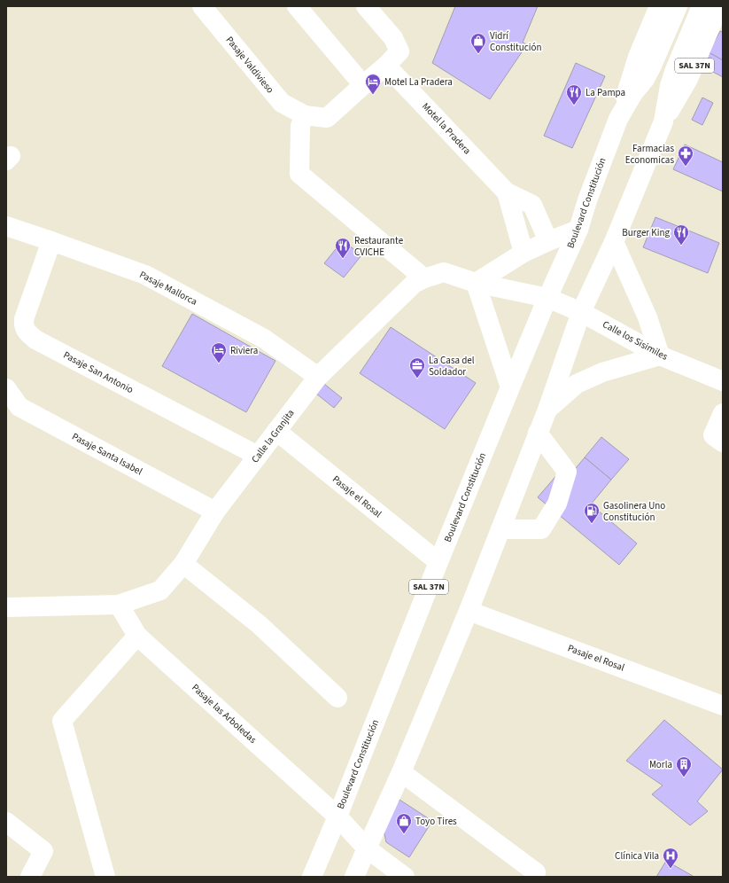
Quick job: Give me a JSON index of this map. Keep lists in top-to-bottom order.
{
  "streets": {
    "main road": [
      "Pasaje Valdivieso",
      "SAL 37N",
      "Motel la Pradera",
      "Boulevard Constitución",
      "Pasaje Mallorca",
      "Calle los Sisimiles",
      "Pasaje San Antonio",
      "Calle la Granjita",
      "Pasaje Santa Isabel",
      "Pasaje el Rosal",
      "Pasaje las Arboledas"
    ]
  },
  "crossings": [
    ["SAL 37N", "Calle los Sisimiles"],
    ["SAL 37N", "Pasaje el Rosal"],
    ["SAL 37N", "Pasaje las Arboledas"],
    ["Boulevard Constitución", "Calle los Sisimiles"],
    ["Boulevard Constitución", "Calle la Granjita"],
    ["Boulevard Constitución", "Pasaje el Rosal"],
    ["Boulevard Constitución", "Pasaje las Arboledas"],
    ["Pasaje Mallorca", "Pasaje San Antonio"],
    ["Pasaje Mallorca", "Calle la Granjita"],
    ["Calle los Sisimiles", "Calle la Granjita"],
    ["Pasaje San Antonio", "Calle la Granjita"],
    ["Calle la Granjita", "Pasaje Santa Isabel"],
    ["Calle la Granjita", "Pasaje el Rosal"],
    ["Calle la Granjita", "Pasaje las Arboledas"]
  ],
  "places": {
    "shop": ["Vidrí Constitución", "Toyo Tires"],
    "hotel": ["Motel La Pradera", "Riviera"],
    "restaurant": ["La Pampa", "Burger King", "Restaurante CVICHE"],
    "pharmacy": ["Farmacias Economicas"],
    "office": ["La Casa del Soldador"],
    "fuel station": ["Gasolinera Uno Constitución"],
    "building": ["Morla"],
    "hospital": ["Clínica Vila"]
  }
}
